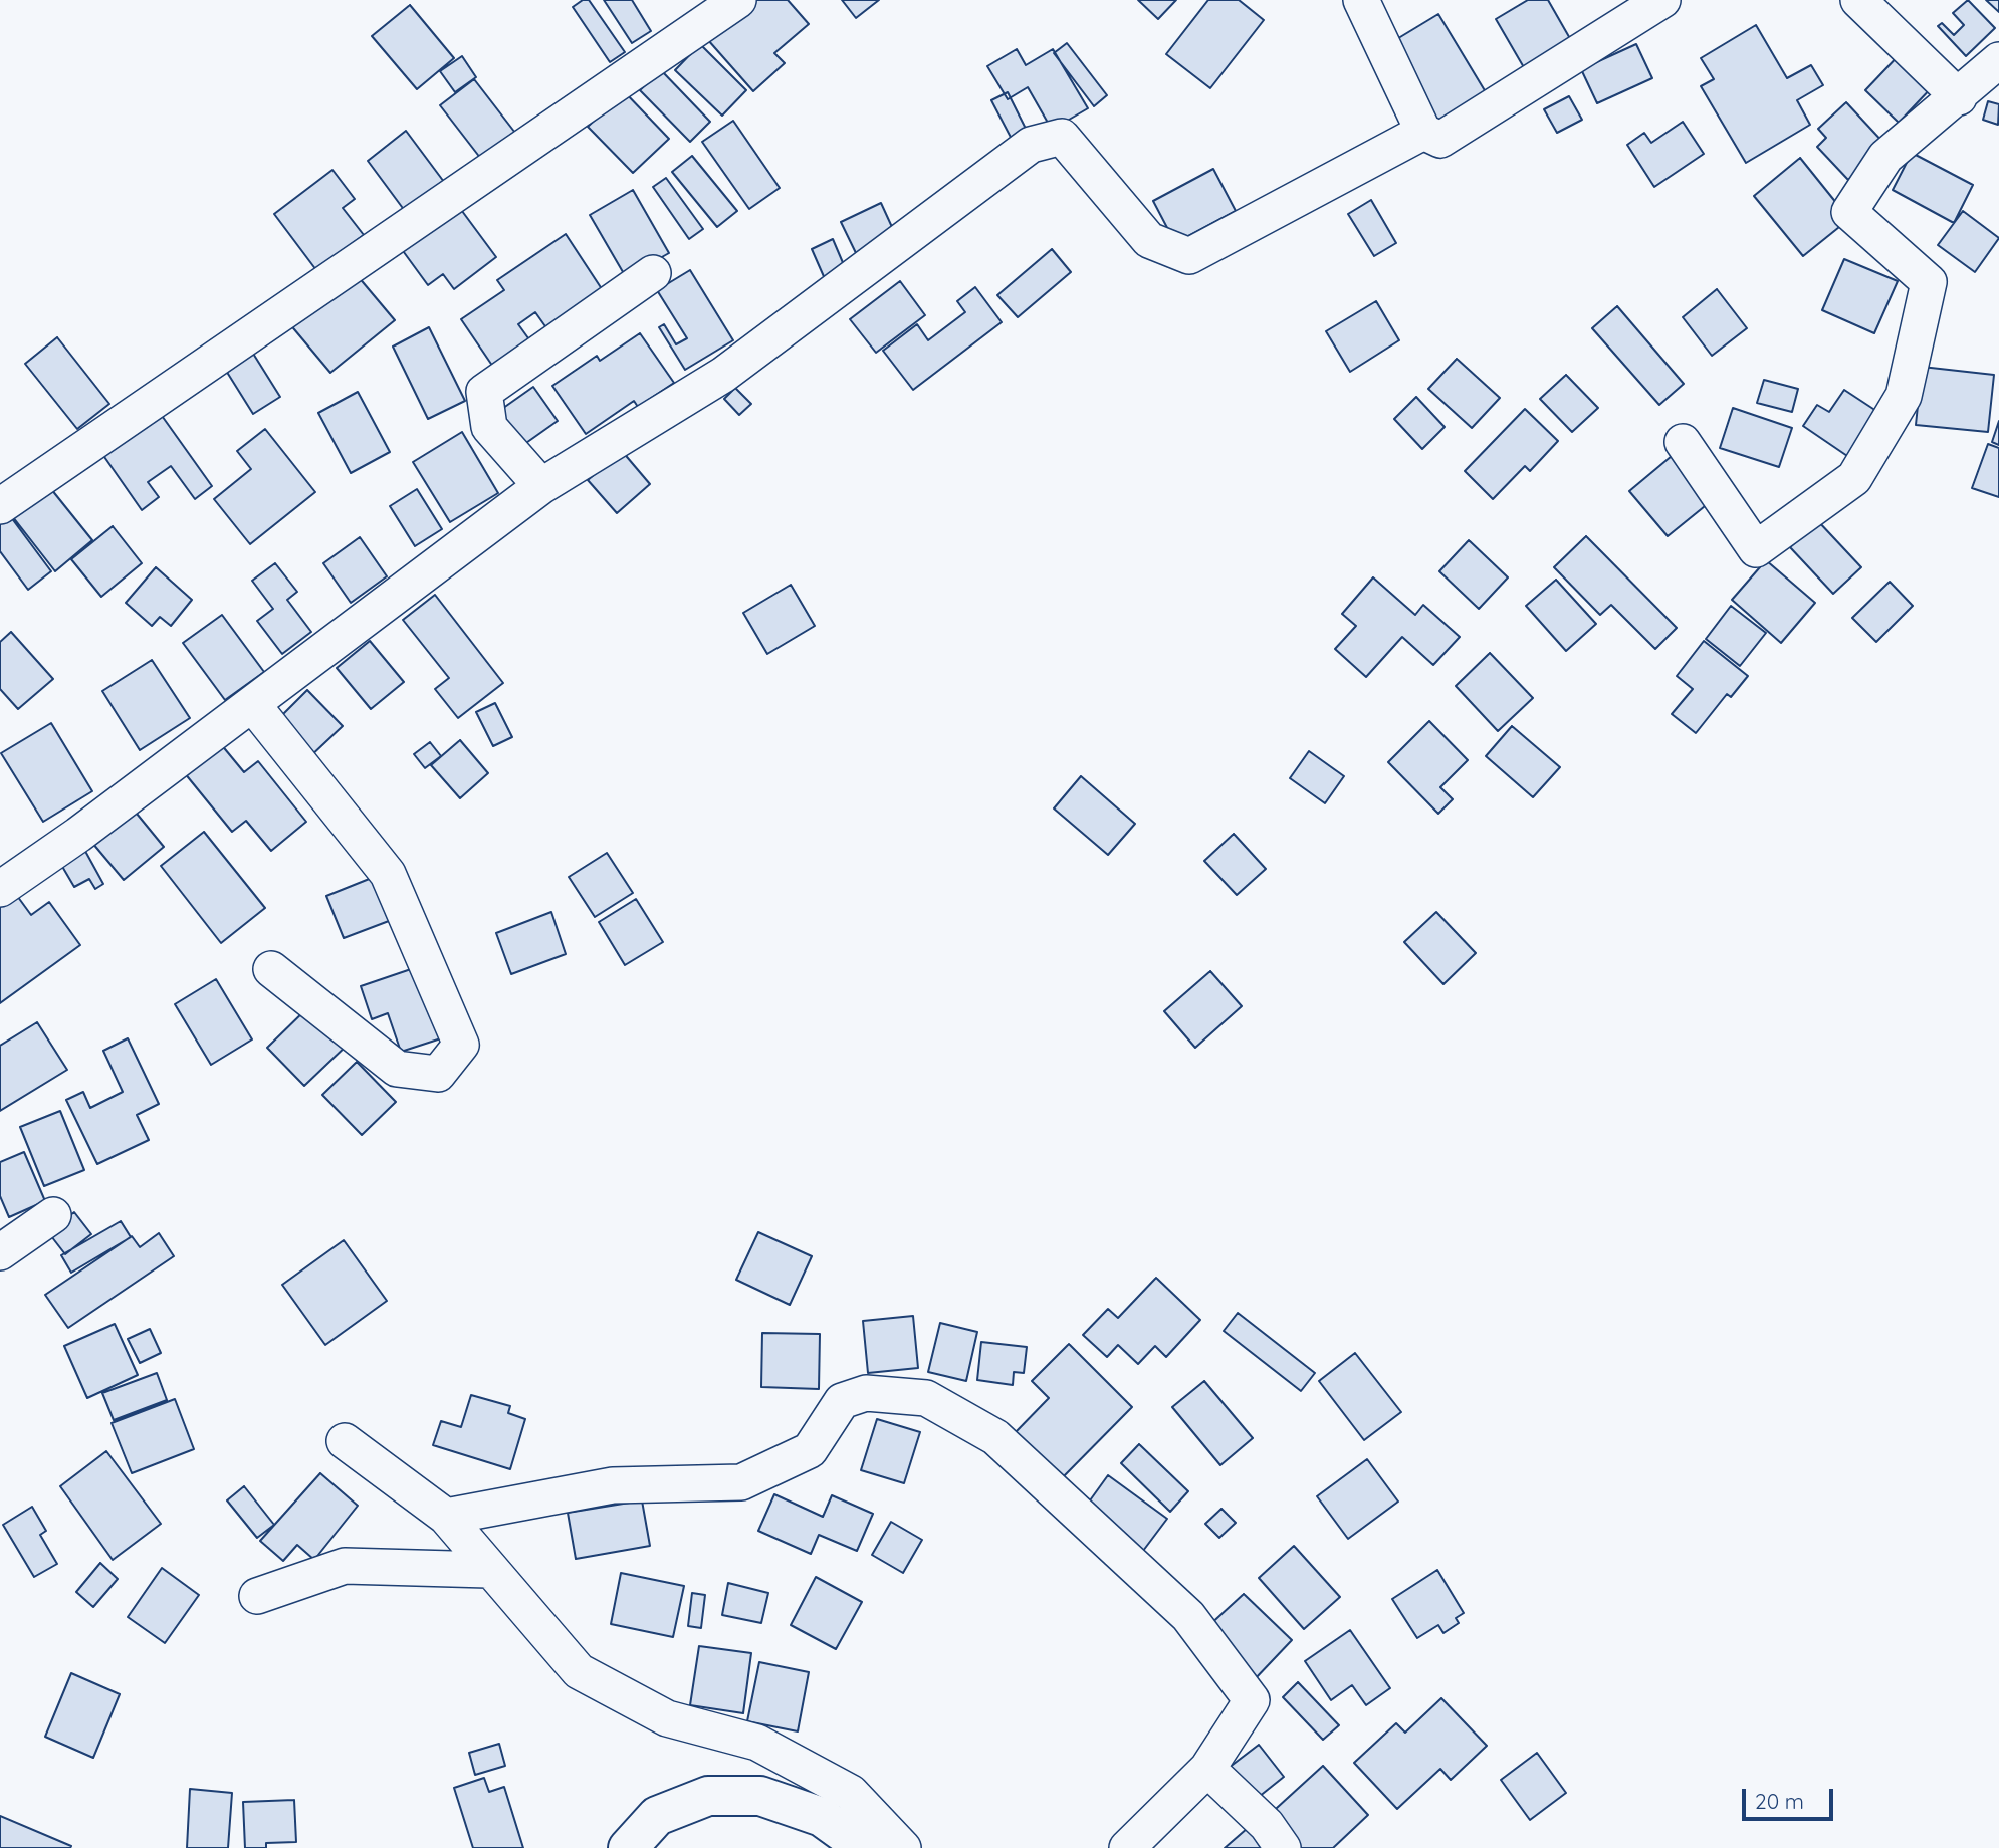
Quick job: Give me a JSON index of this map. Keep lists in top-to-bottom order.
{
  "scale_bar": "20 m"
}
